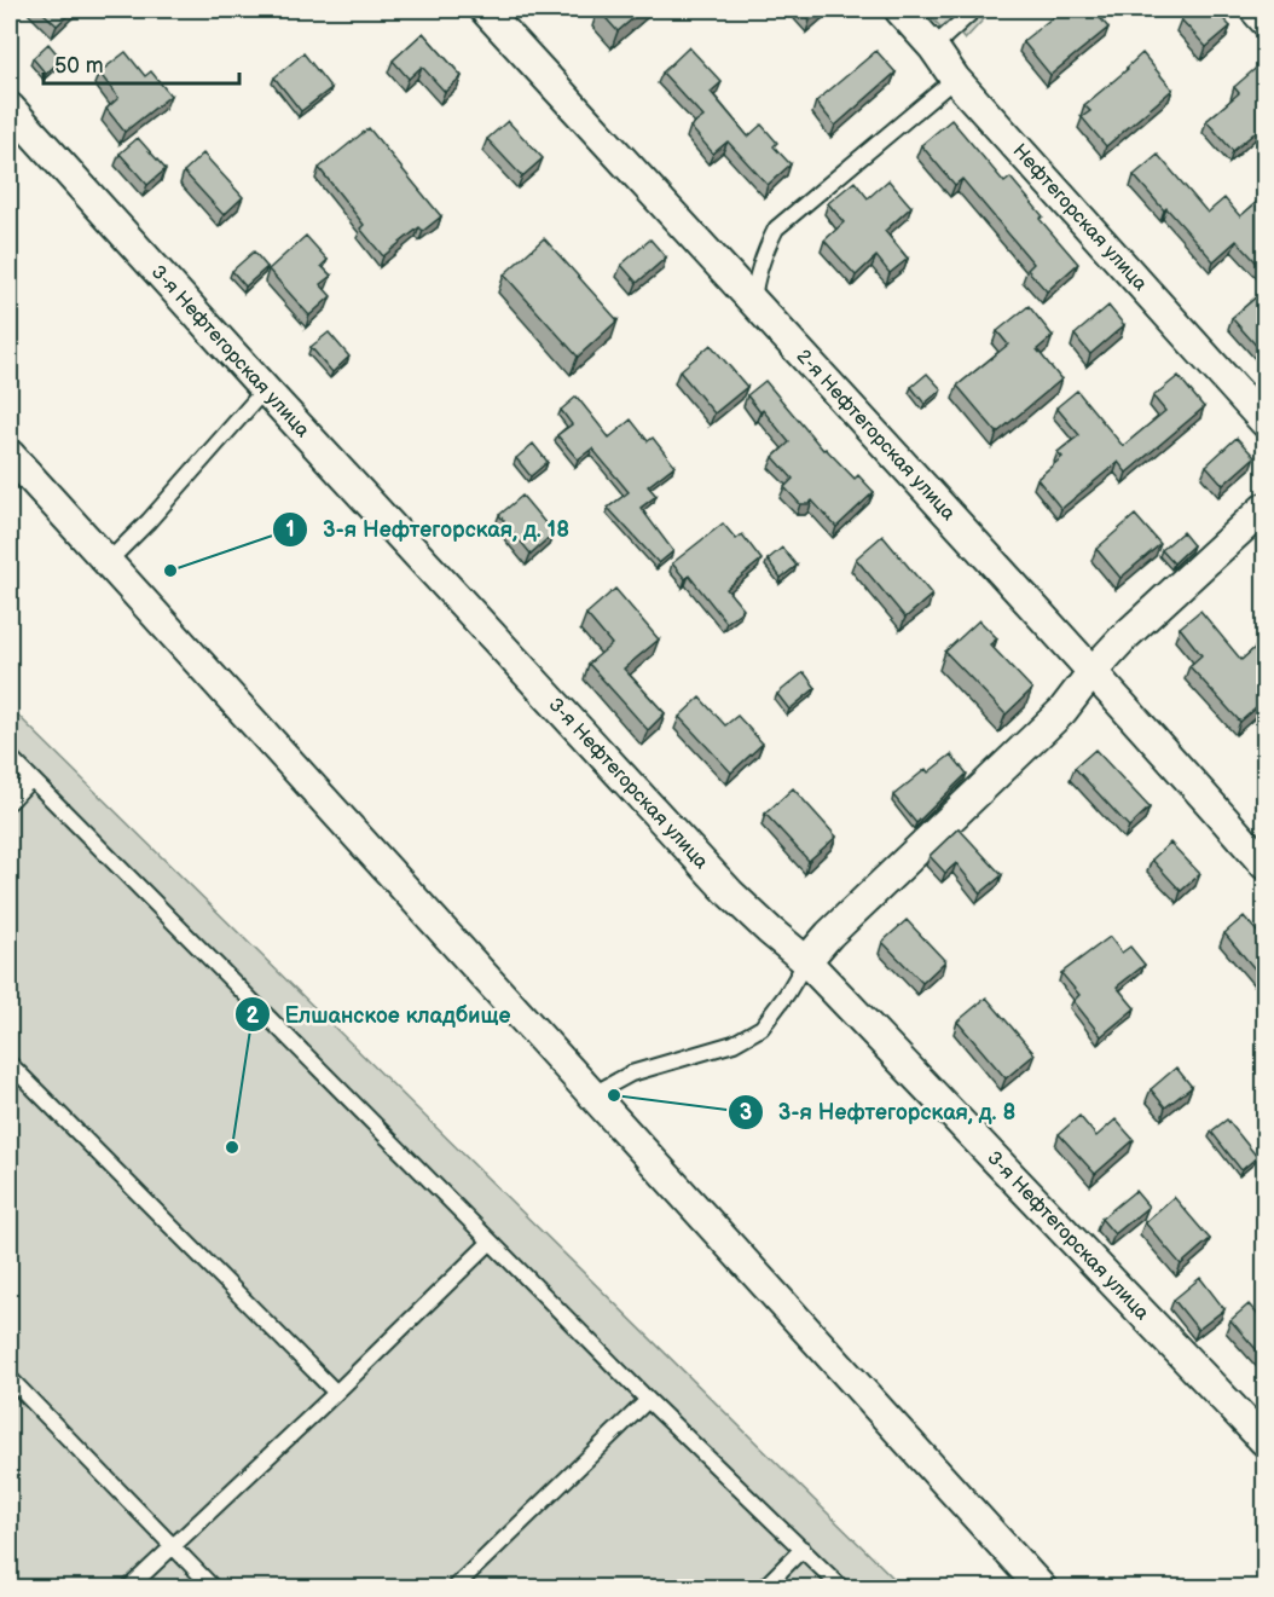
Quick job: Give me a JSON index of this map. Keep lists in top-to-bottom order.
{
  "streets": {
    "street": ["Нефтегорская улица", "3-я Нефтегорская улица", "2-я Нефтегорская улица"]
  },
  "places": ["3-я Нефтегорская, д. 18", "3-я Нефтегорская, д. 8", "Елшанское кладбище"],
  "scale_bar": "50 m"
}
